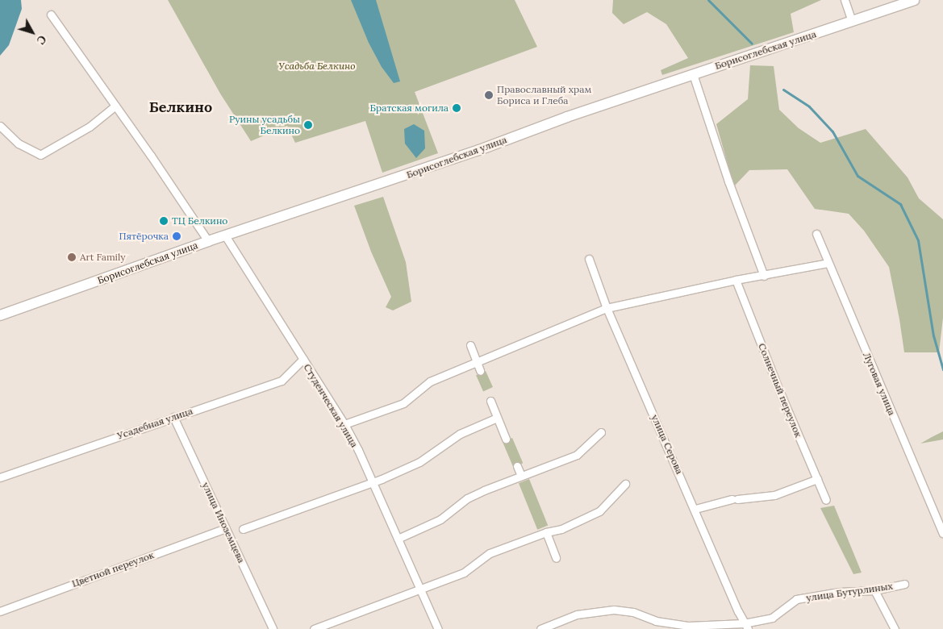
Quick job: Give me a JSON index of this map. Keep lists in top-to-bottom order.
{
  "streets": {
    "street": [
      "Борисоглебская улица",
      "Луговая улица",
      "Солнечный переулок",
      "Студенческая улица",
      "Усадебная улица",
      "улица Серова",
      "улица Иноземцева",
      "Цветной переулок",
      "улица Бутурлиных"
    ]
  },
  "crossings": [
    ["Борисоглебская улица", "Студенческая улица"],
    ["Студенческая улица", "Усадебная улица"],
    ["Усадебная улица", "улица Иноземцева"],
    ["улица Серова", "улица Бутурлиных"],
    ["улица Иноземцева", "Цветной переулок"]
  ],
  "districts": ["Белкино"],
  "parks": ["Усадьба Белкино"],
  "places": [
    "Православный храм Бориса и Глеба",
    "Братская могила",
    "Руины усадьбы Белкино",
    "ТЦ Белкино",
    "Пятёрочка",
    "Art Family"
  ],
  "north": "bottom right"
}
